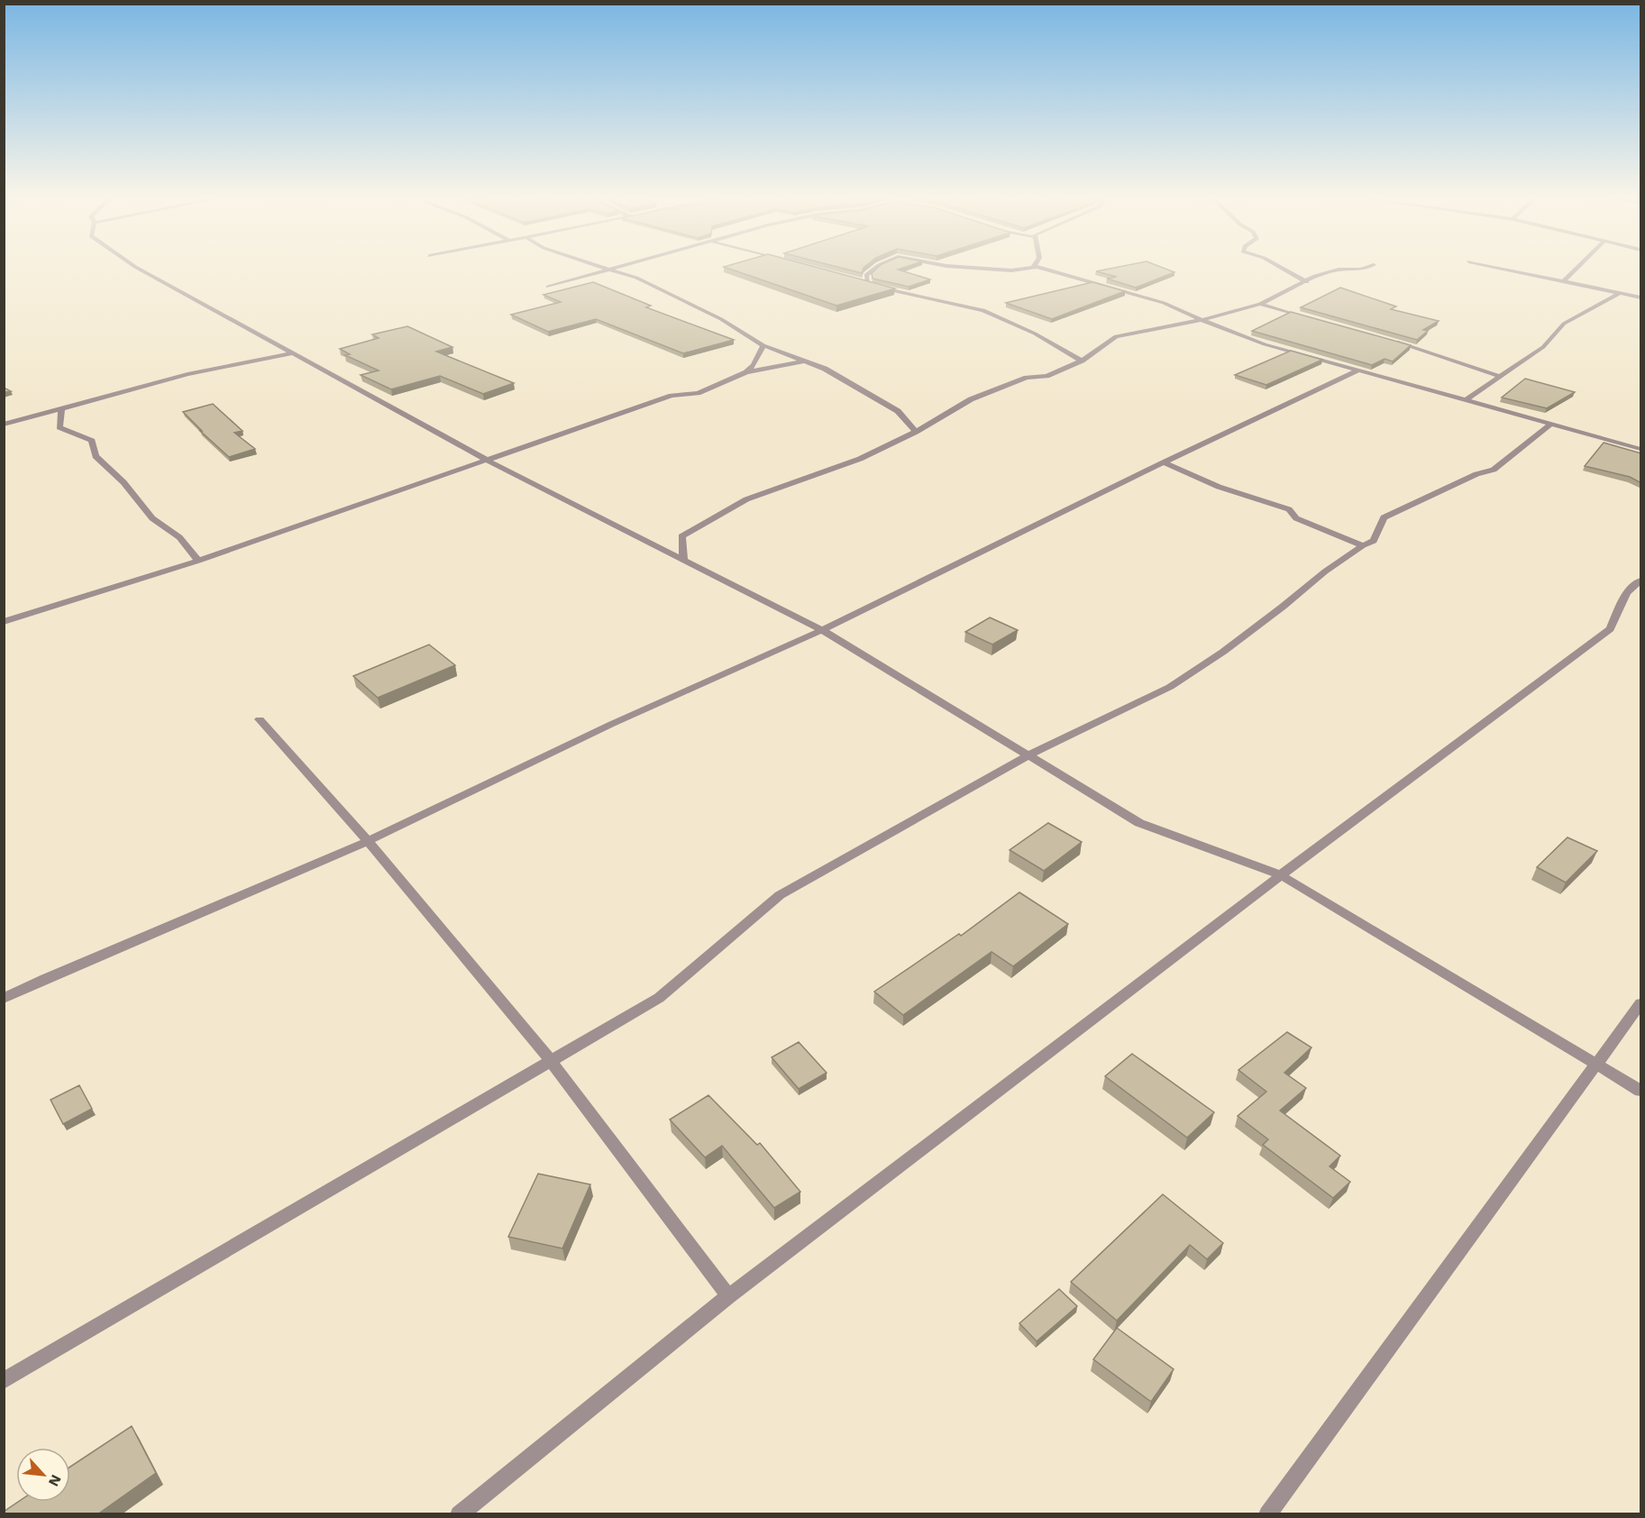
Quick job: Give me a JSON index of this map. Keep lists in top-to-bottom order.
{
  "north": "bottom right"
}
